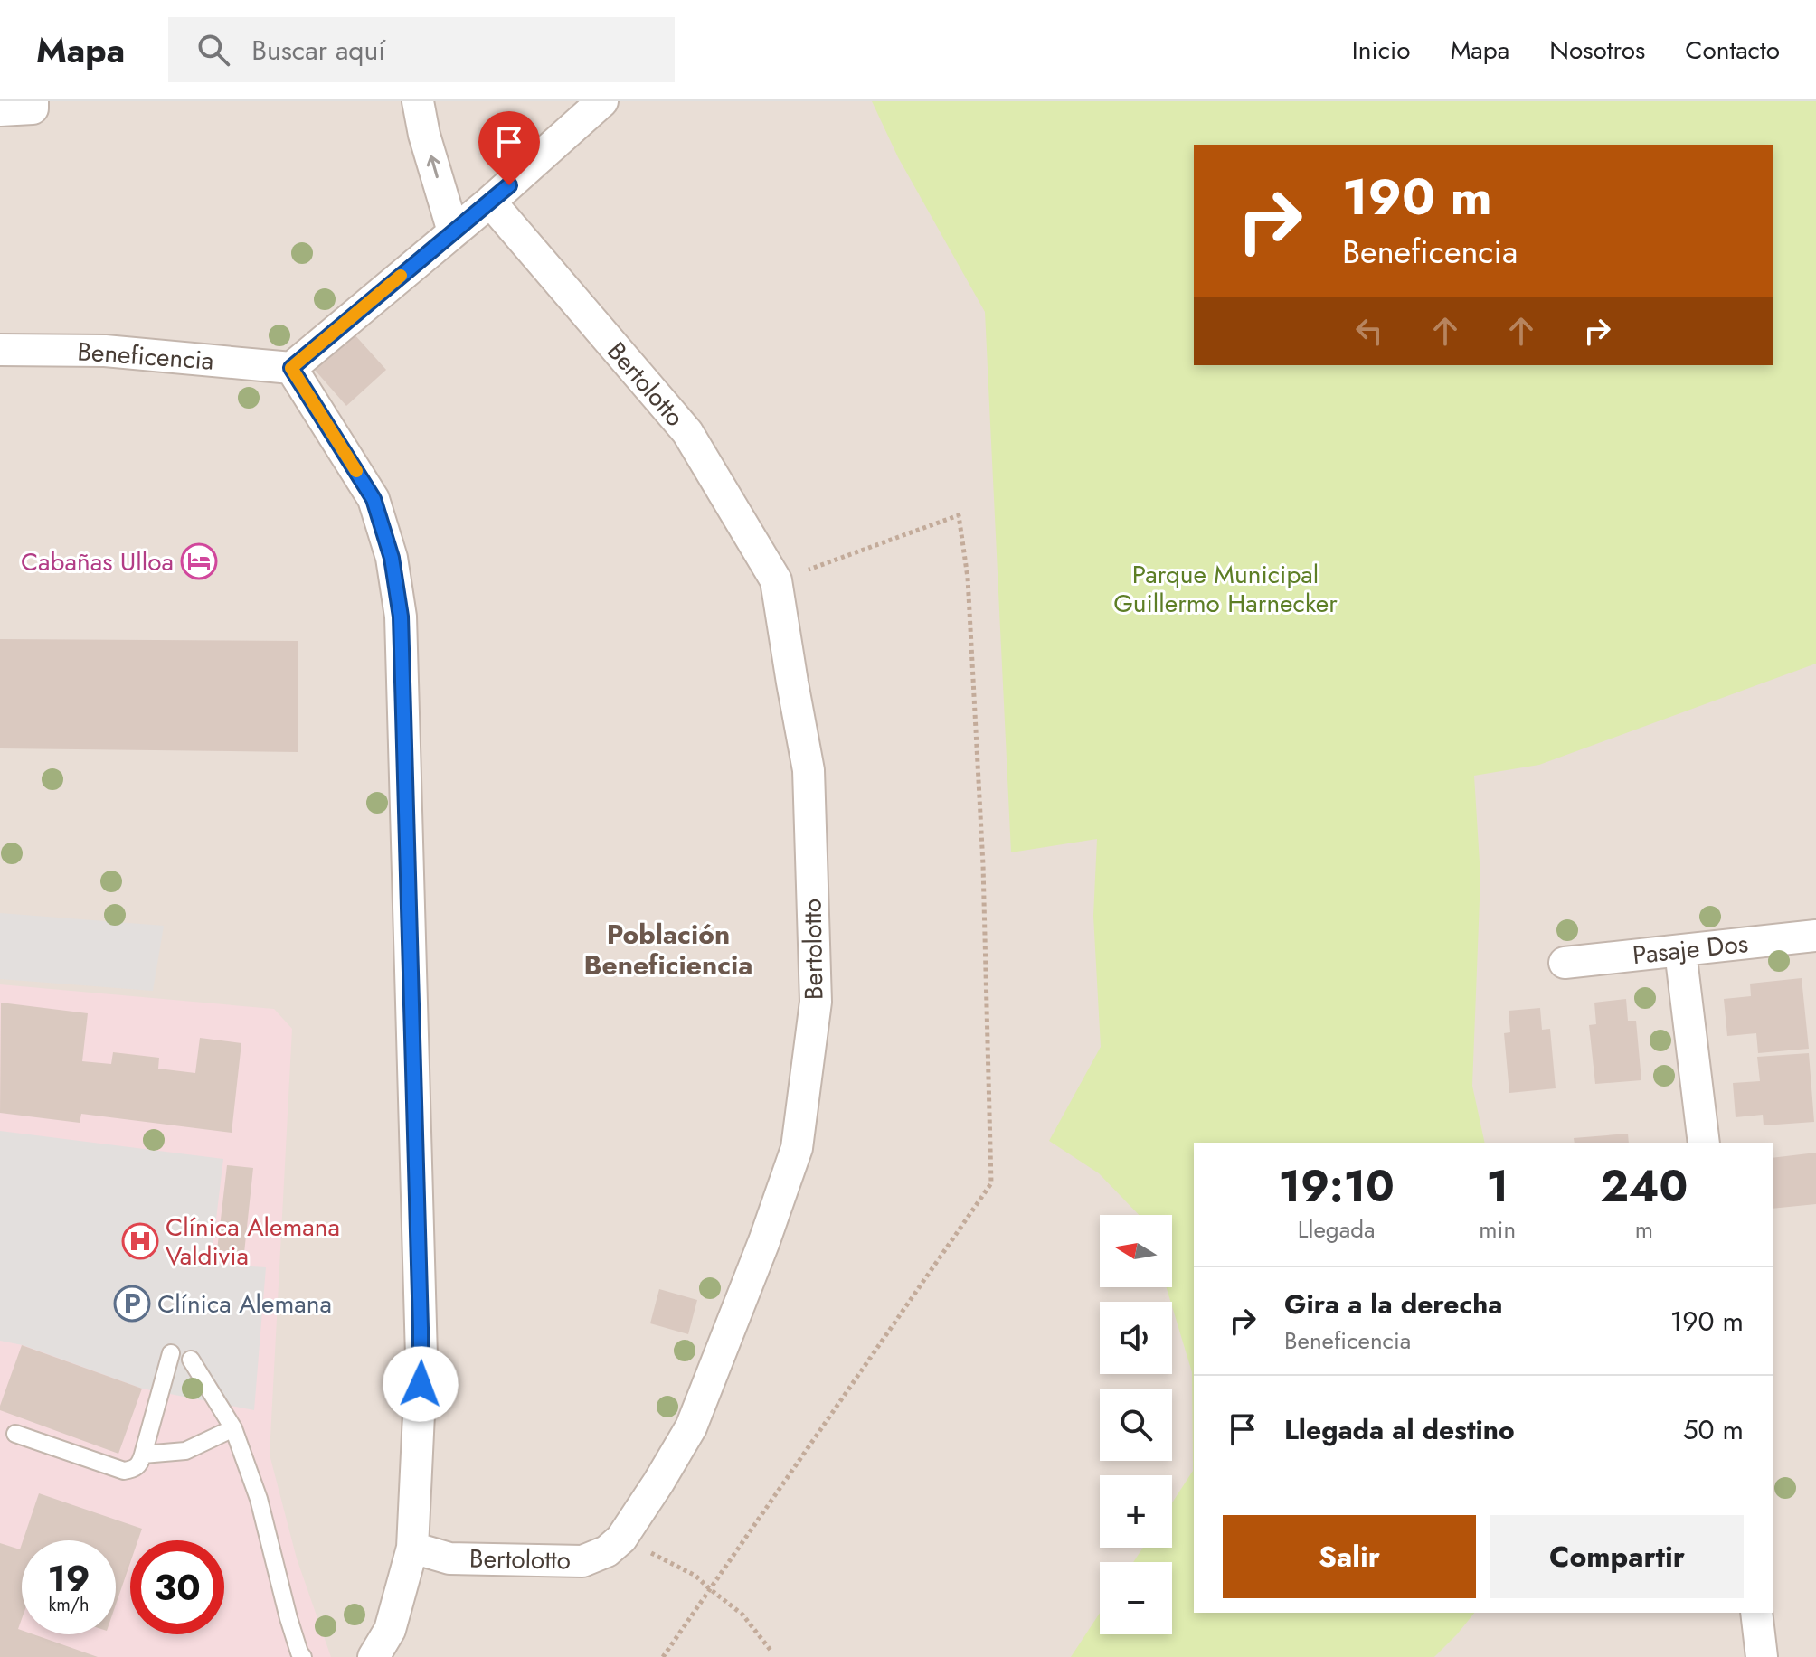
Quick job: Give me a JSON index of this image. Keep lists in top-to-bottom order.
{
  "streets": {
    "street": ["Beneficencia", "Bertolotto", "Pasaje Dos"]
  },
  "districts": ["Población Beneficiencia"],
  "parks": ["Parque Municipal Guillermo Harnecker"],
  "places": {
    "hotel": ["Cabañas Ulloa"],
    "hospital": ["Clínica Alemana Valdivia"],
    "parking": ["Clínica Alemana"]
  },
  "north": "left",
  "page": {
    "header": "Mapa",
    "search": "Buscar aquí",
    "nav": [
      "Inicio",
      "Mapa",
      "Nosotros",
      "Contacto"
    ],
    "turn": ["190 m", "Beneficencia"],
    "eta": [
      "19:10",
      "Llegada",
      "1",
      "min",
      "240",
      "m"
    ],
    "map_buttons": ["+", "−"],
    "list": [
      {
        "name": "Gira a la derecha",
        "note": "Beneficencia",
        "value": "190 m"
      },
      {
        "name": "Llegada al destino",
        "value": "50 m"
      }
    ],
    "buttons": ["Salir", "Compartir"],
    "speed": "19 km/h",
    "limit": "30"
  }
}
